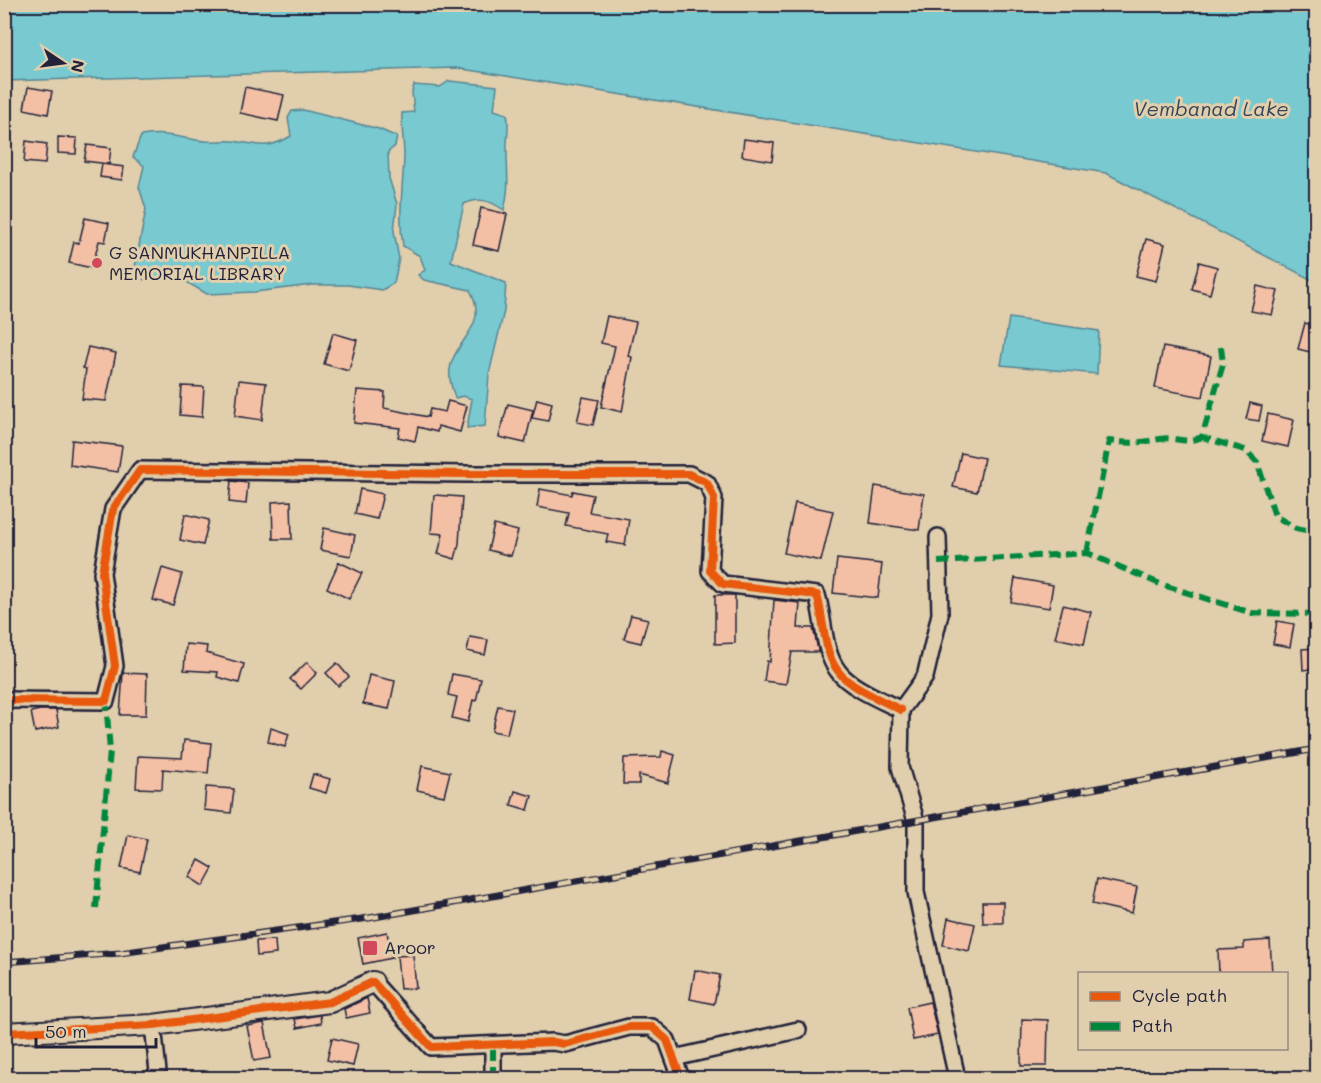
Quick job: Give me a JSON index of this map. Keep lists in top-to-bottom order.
{
  "water": ["Vembanad Lake"],
  "places": {
    "other": ["G SANMUKHANPILLA MEMORIAL LIBRARY"],
    "transit": ["Aroor"]
  },
  "legend": ["Cycle path", "Path"],
  "scale_bar": "50 m",
  "north": "right"
}
